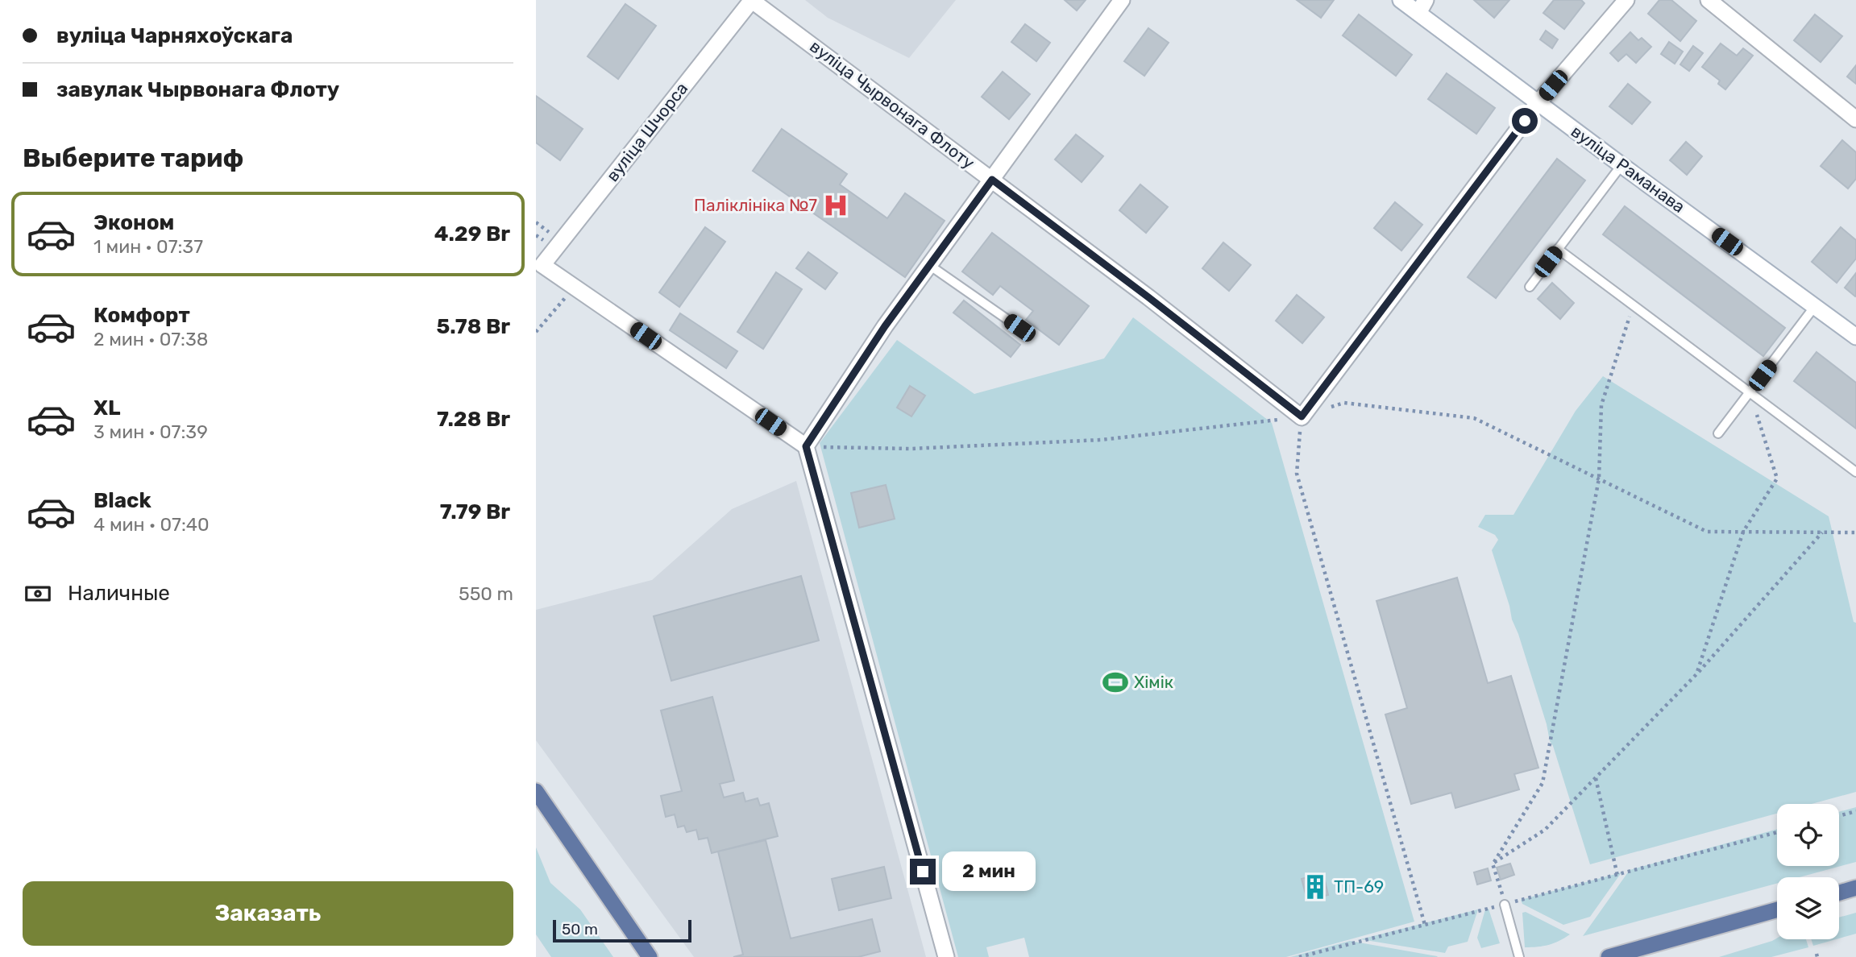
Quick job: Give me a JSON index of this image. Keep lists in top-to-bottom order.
{
  "streets": {
    "street": ["вуліца Чырвонага Флоту", "вуліца Шчорса", "вуліца Раманава"]
  },
  "crossings": [
    ["вуліца Чырвонага Флоту", "вуліца Шчорса"]
  ],
  "places": {
    "hospital": ["Паліклініка №7"],
    "sports": ["Хімік"],
    "building": ["ТП-69"]
  },
  "scale_bar": "50 m",
  "page": {
    "banner": ["вуліца Чарняхоўскага", "завулак Чырвонага Флоту"],
    "heading": "Выберите тариф",
    "list": [
      {
        "name": "Эконом",
        "note": "1 мин · 07:37",
        "value": "4.29 Br"
      },
      {
        "name": "Комфорт",
        "note": "2 мин · 07:38",
        "value": "5.78 Br"
      },
      {
        "name": "XL",
        "note": "3 мин · 07:39",
        "value": "7.28 Br"
      },
      {
        "name": "Black",
        "note": "4 мин · 07:40",
        "value": "7.79 Br"
      }
    ],
    "pay": ["Наличные", "550 m"],
    "bubble": "2 мин",
    "buttons": "Заказать",
    "scale": "50 m"
  }
}
